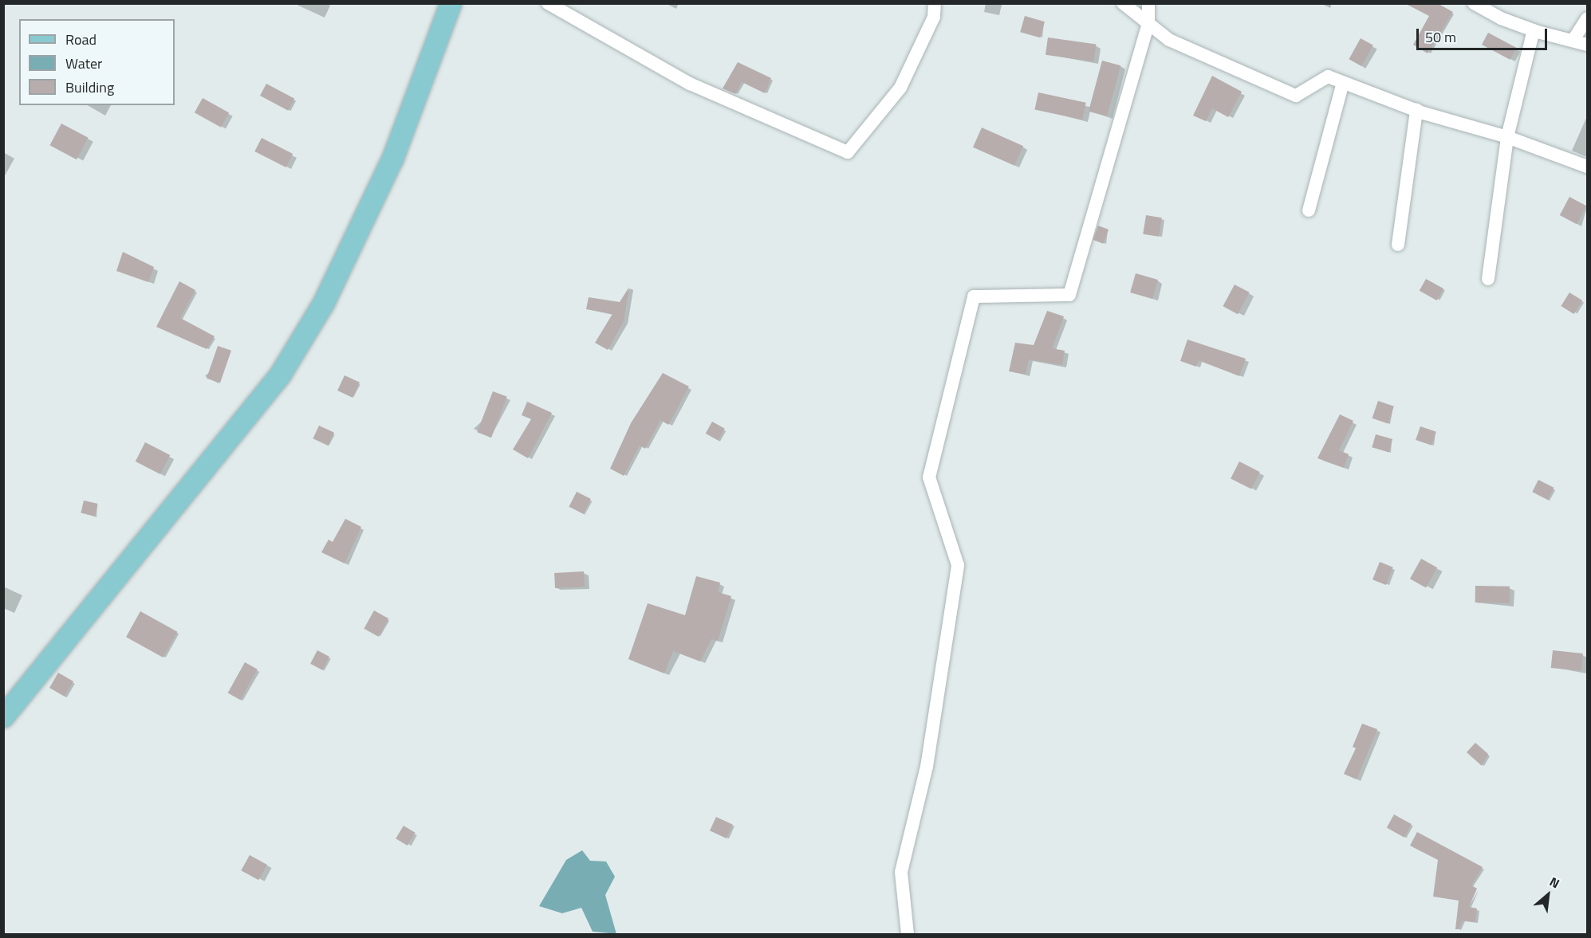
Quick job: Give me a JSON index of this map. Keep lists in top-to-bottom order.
{
  "legend": ["Road", "Water", "Building"],
  "scale_bar": "50 m",
  "north": "top right"
}
